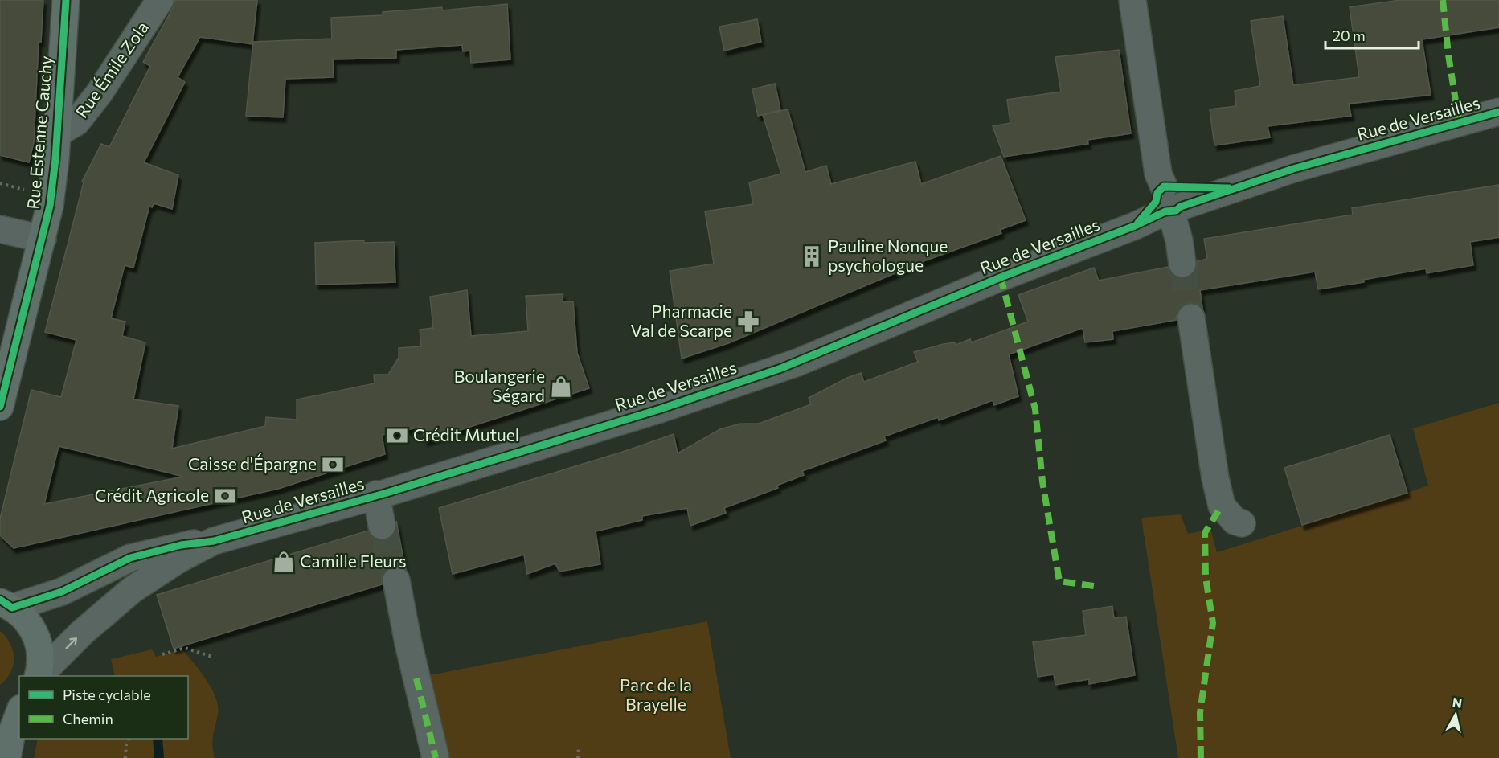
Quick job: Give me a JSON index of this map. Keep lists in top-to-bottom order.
{
  "streets": {
    "main road": ["Rue Estenne Cauchy"],
    "street": ["Rue Émile Zola", "Rue de Versailles"]
  },
  "crossings": [
    ["Rue Émile Zola", "Rue Estenne Cauchy"]
  ],
  "parks": ["Parc de la Brayelle"],
  "places": {
    "building": ["Pauline Nonque psychologue"],
    "pharmacy": ["Pharmacie Val de Scarpe"],
    "shop": ["Boulangerie Ségard", "Camille Fleurs"],
    "bank": ["Crédit Mutuel", "Caisse d'Épargne", "Crédit Agricole"]
  },
  "legend": ["Piste cyclable", "Chemin"],
  "scale_bar": "20 m",
  "north": "top"
}
